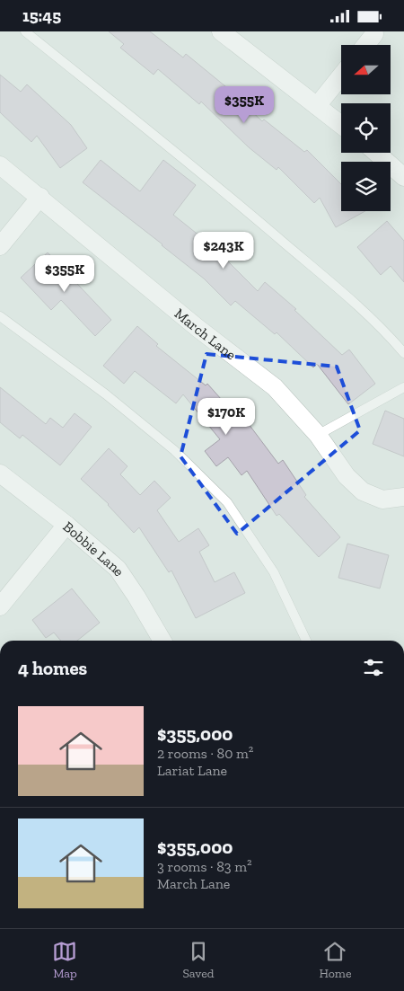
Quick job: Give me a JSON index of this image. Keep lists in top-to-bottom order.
{
  "streets": {
    "street": ["March Lane", "Bobbie Lane"]
  },
  "north": "left",
  "page": {
    "status": "15:45",
    "price": [
      "$355K",
      "$243K",
      "$355K",
      "$170K"
    ],
    "heading": "4 homes",
    "list": [
      {
        "name": "$355,000",
        "note": "2 rooms · 80 m² · Lariat Lane"
      },
      {
        "name": "$355,000",
        "note": "3 rooms · 83 m² · March Lane"
      }
    ],
    "tabs": ["Map", "Saved", "Home"]
  }
}
